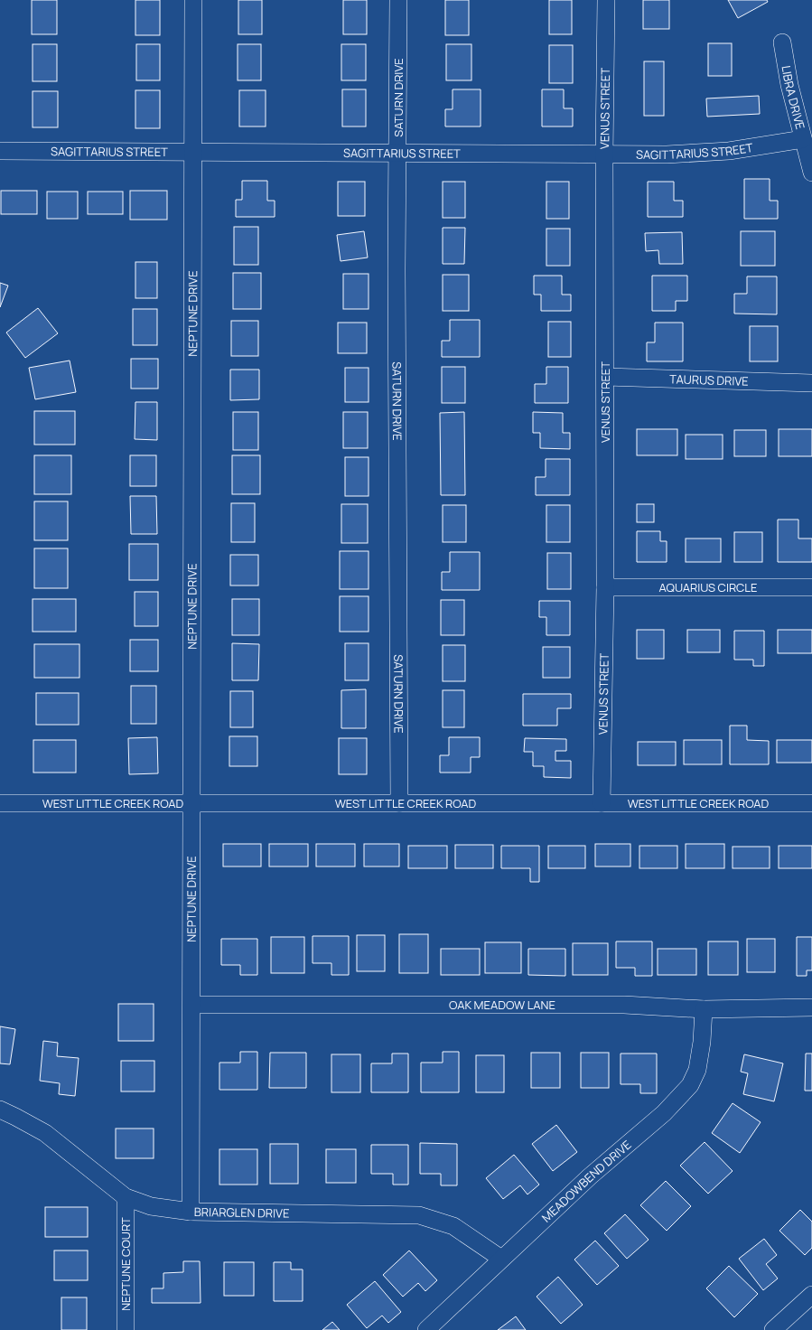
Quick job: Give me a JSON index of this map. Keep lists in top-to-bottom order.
{
  "streets": {
    "street": [
      "LIBRA DRIVE",
      "SATURN DRIVE",
      "VENUS STREET",
      "SAGITTARIUS STREET",
      "NEPTUNE DRIVE",
      "TAURUS DRIVE",
      "AQUARIUS CIRCLE",
      "WEST LITTLE CREEK ROAD",
      "OAK MEADOW LANE",
      "MEADOWBEND DRIVE",
      "BRIARGLEN DRIVE",
      "NEPTUNE COURT"
    ]
  },
  "crossings": [
    ["LIBRA DRIVE", "SAGITTARIUS STREET"],
    ["SATURN DRIVE", "SAGITTARIUS STREET"],
    ["SATURN DRIVE", "WEST LITTLE CREEK ROAD"],
    ["VENUS STREET", "SAGITTARIUS STREET"],
    ["VENUS STREET", "TAURUS DRIVE"],
    ["VENUS STREET", "AQUARIUS CIRCLE"],
    ["VENUS STREET", "WEST LITTLE CREEK ROAD"],
    ["SAGITTARIUS STREET", "NEPTUNE DRIVE"],
    ["NEPTUNE DRIVE", "WEST LITTLE CREEK ROAD"],
    ["NEPTUNE DRIVE", "OAK MEADOW LANE"],
    ["NEPTUNE DRIVE", "BRIARGLEN DRIVE"],
    ["OAK MEADOW LANE", "MEADOWBEND DRIVE"],
    ["MEADOWBEND DRIVE", "BRIARGLEN DRIVE"],
    ["BRIARGLEN DRIVE", "NEPTUNE COURT"]
  ]
}
